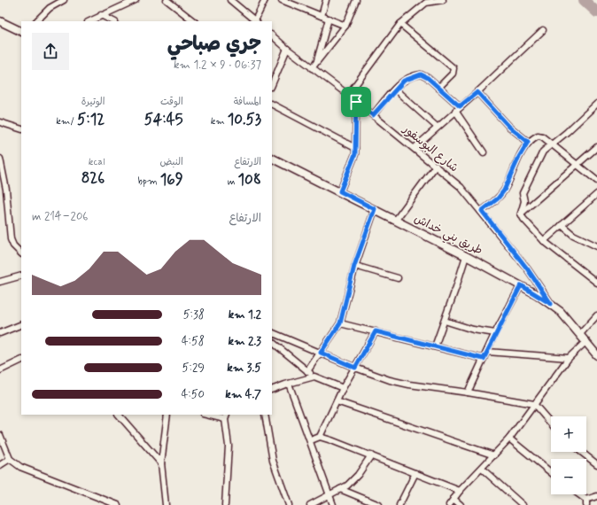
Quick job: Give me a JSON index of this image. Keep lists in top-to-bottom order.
{
  "streets": {
    "main road": ["طريق بني خداش"],
    "street": ["شارع البوسفور"]
  },
  "crossings": [
    ["شارع البوسفور", "طريق بني خداش"]
  ],
  "page": {
    "heading": ["جري صباحي", "06:37 · 9 × 1.2 km"],
    "stats": [
      ["المسافة", "10.53 km"],
      ["الوقت", "54:45"],
      ["الوتيرة", "5:12 /km"],
      ["الارتفاع", "108 m"],
      ["النبض", "169 bpm"],
      ["kcal", "826"]
    ],
    "chart": ["الارتفاع", "206–214 m"],
    "list": [
      {
        "name": "1.2 km",
        "note": "5:38"
      },
      {
        "name": "2.3 km",
        "note": "4:58"
      },
      {
        "name": "3.5 km",
        "note": "5:29"
      },
      {
        "name": "4.7 km",
        "note": "4:50"
      }
    ],
    "map_buttons": ["+", "−"]
  }
}
